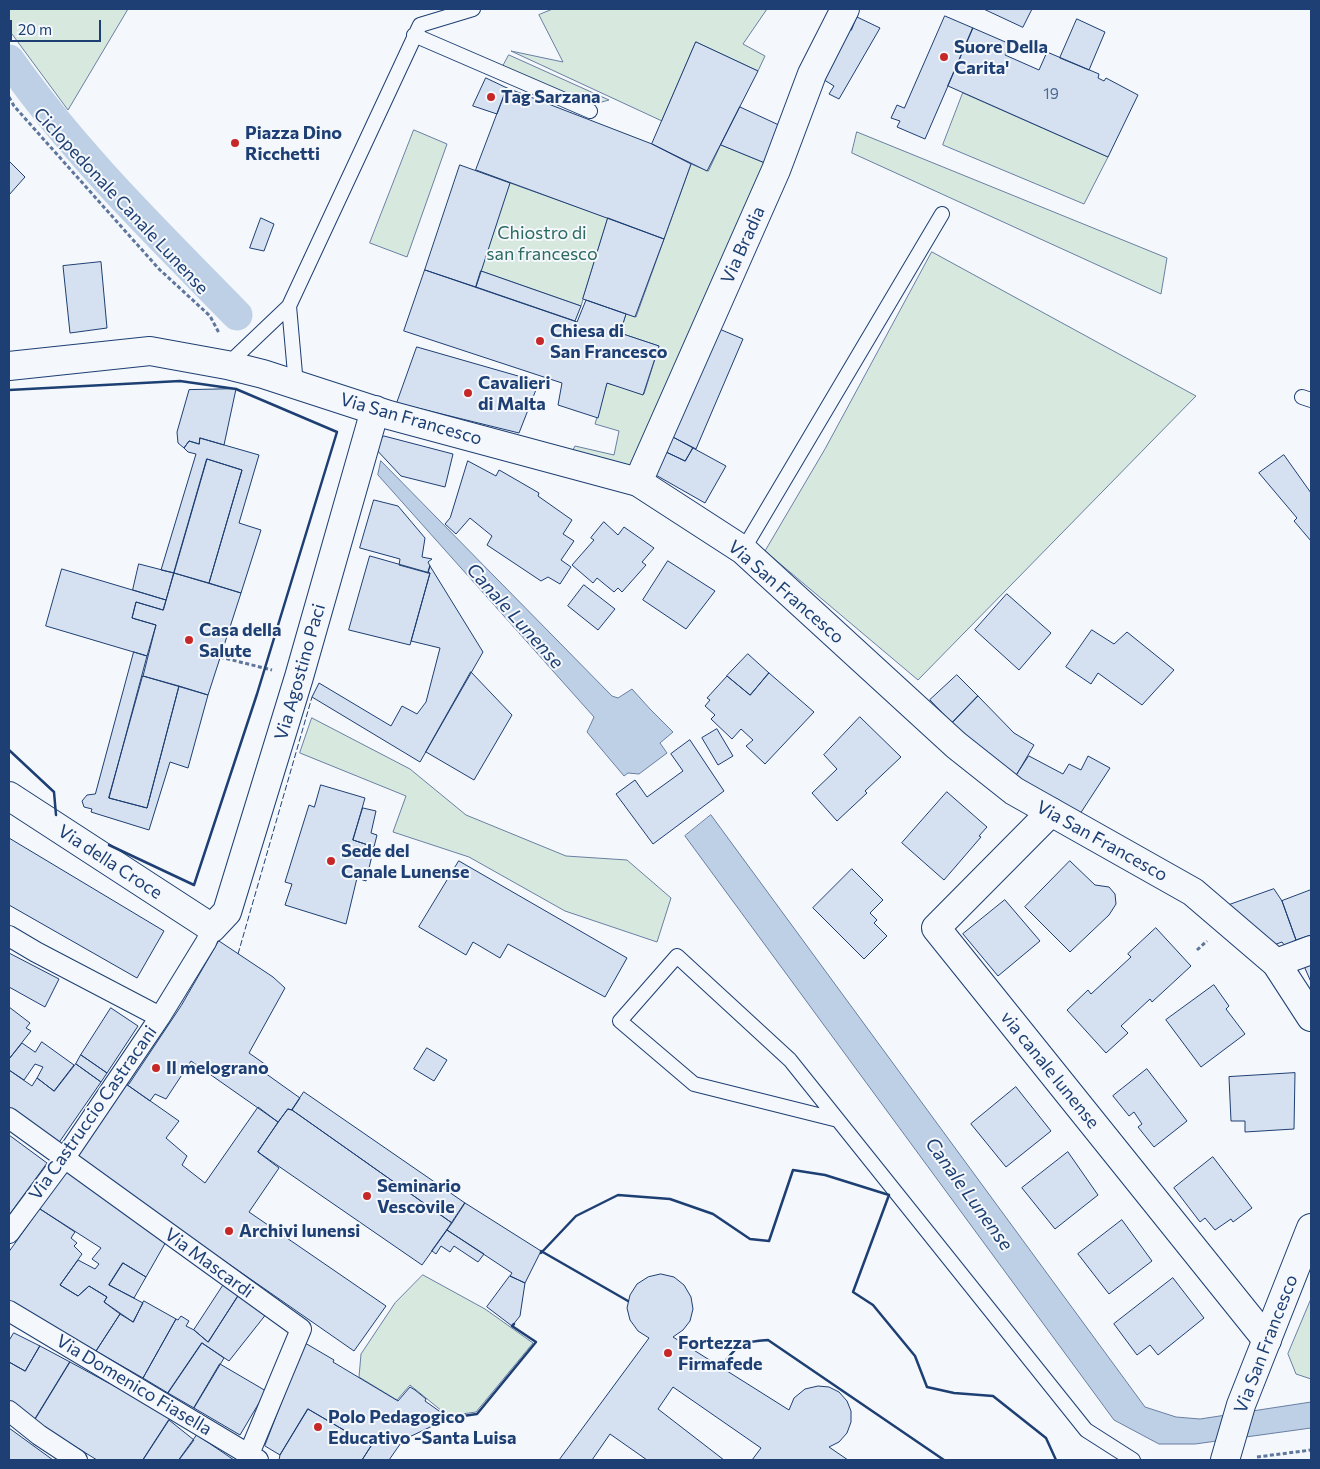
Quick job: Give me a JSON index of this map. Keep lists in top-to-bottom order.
{
  "streets": {
    "street": [
      "Via Bradia",
      "Via San Francesco",
      "Via Agostino Paci",
      "Via della Croce",
      "via canale lunense",
      "Via Castruccio Castracani",
      "Via Mascardi",
      "Via Domenico Fiasella"
    ],
    "path": ["Ciclopedonale Canale Lunense"]
  },
  "crossings": [
    ["Via Bradia", "Via San Francesco"],
    ["Via San Francesco", "Via Agostino Paci"],
    ["Via San Francesco", "via canale lunense"],
    ["Via Agostino Paci", "Via della Croce"],
    ["Via Agostino Paci", "Via Castruccio Castracani"],
    ["Via della Croce", "Via Castruccio Castracani"],
    ["Via Castruccio Castracani", "Via Mascardi"],
    ["Via Mascardi", "Via Domenico Fiasella"]
  ],
  "water": ["Canale Lunense"],
  "parks": ["Chiostro di san francesco"],
  "places": [
    "Suore Della Carita'",
    "Tag Sarzana",
    "Piazza Dino Ricchetti",
    "Chiesa di San Francesco",
    "Cavalieri di Malta",
    "Casa della Salute",
    "Sede del Canale Lunense",
    "Il melograno",
    "Seminario Vescovile",
    "Archivi lunensi",
    "Fortezza Firmafede",
    "Polo Pedagogico Educativo -Santa Luisa"
  ],
  "house_numbers": ["19"],
  "scale_bar": "20 m"
}
